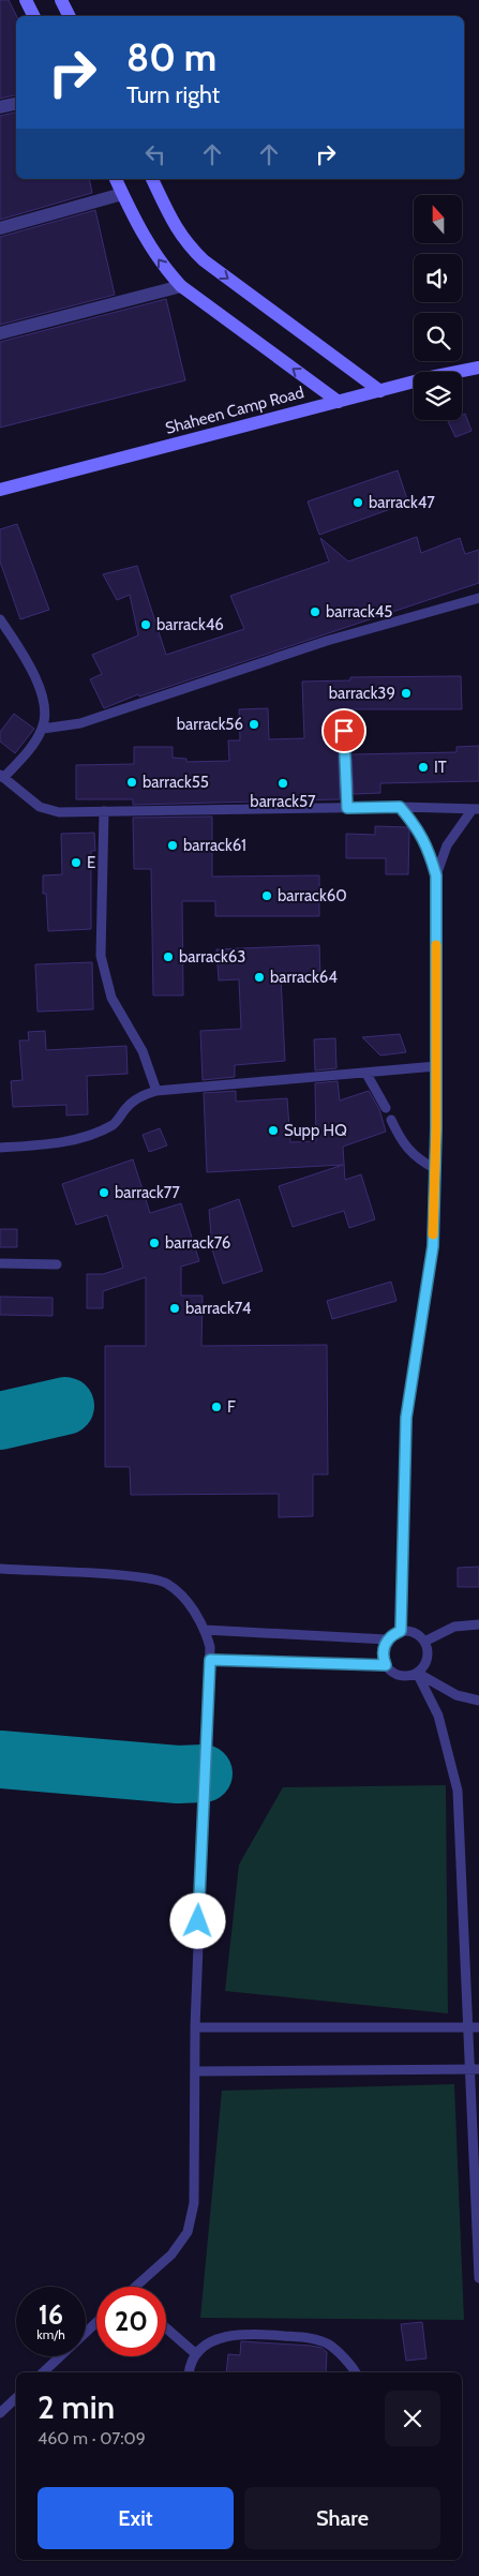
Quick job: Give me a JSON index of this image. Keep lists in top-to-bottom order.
{
  "streets": {
    "street": ["Shaheen Camp Road"]
  },
  "places": [
    "barrack47",
    "barrack45",
    "barrack46",
    "barrack39",
    "barrack56",
    "IT",
    "barrack55",
    "barrack57",
    "barrack61",
    "E",
    "barrack60",
    "barrack63",
    "barrack64",
    "Supp HQ",
    "barrack77",
    "barrack76",
    "barrack74",
    "F"
  ],
  "north": "top",
  "page": {
    "turn": ["80 m", "Turn right"],
    "speed": "16 km/h",
    "limit": "20",
    "heading": ["2 min", "460 m · 07:09"],
    "buttons": ["Exit", "Share"]
  }
}
